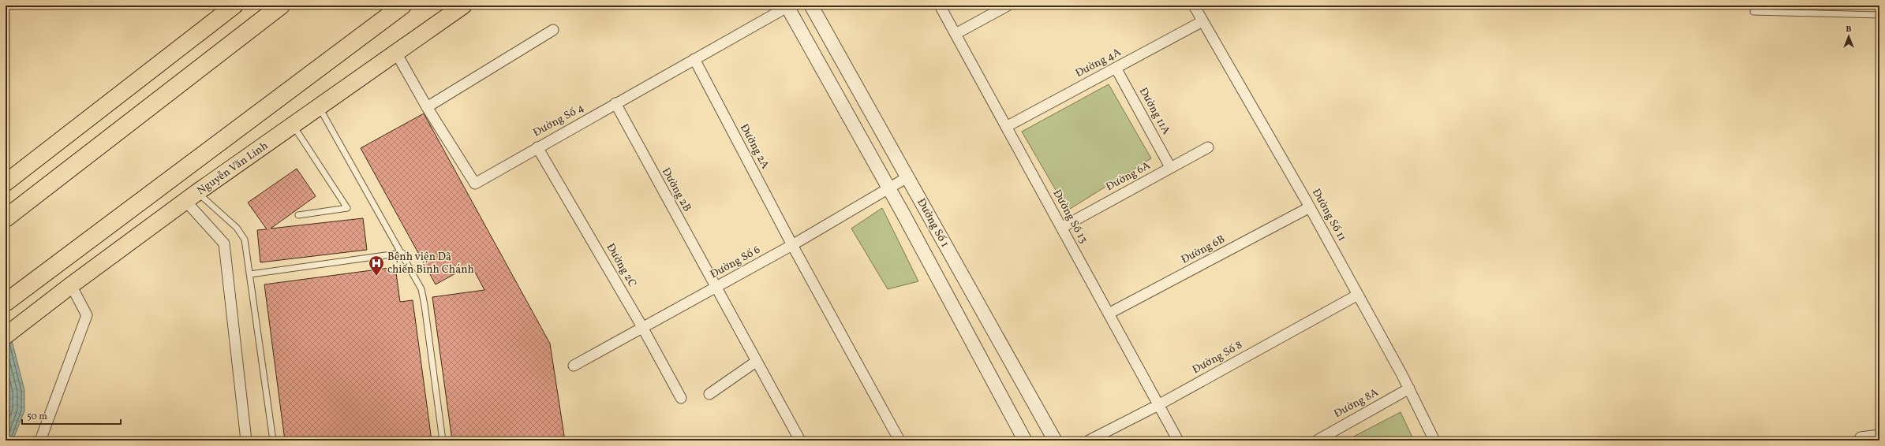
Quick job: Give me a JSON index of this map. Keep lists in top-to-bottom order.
{
  "streets": {
    "main road": ["Nguyễn Văn Linh"],
    "street": [
      "Đường 4A",
      "Đường 11A",
      "Đường Số 4",
      "Đường 2A",
      "Đường 6A",
      "Đường 2B",
      "Đường Số 11",
      "Đường Số 13",
      "Đường Số 1",
      "Đường 6B",
      "Đường Số 6",
      "Đường 2C",
      "Đường Số 8",
      "Đường 8A"
    ]
  },
  "crossings": [
    ["Đường 4A", "Đường 11A"],
    ["Đường 4A", "Đường Số 11"],
    ["Đường 4A", "Đường Số 13"],
    ["Đường 11A", "Đường 6A"],
    ["Đường Số 4", "Đường 2A"],
    ["Đường Số 4", "Nguyễn Văn Linh"],
    ["Đường Số 4", "Đường 2B"],
    ["Đường Số 4", "Đường Số 1"],
    ["Đường Số 4", "Đường 2C"],
    ["Đường 2A", "Đường Số 6"],
    ["Đường 6A", "Đường Số 13"],
    ["Đường 2B", "Đường Số 6"],
    ["Đường Số 11", "Đường 6B"],
    ["Đường Số 11", "Đường Số 8"],
    ["Đường Số 11", "Đường 8A"],
    ["Đường Số 13", "Đường 6B"],
    ["Đường Số 13", "Đường Số 8"],
    ["Đường Số 1", "Đường Số 6"],
    ["Đường Số 6", "Đường 2C"]
  ],
  "places": {
    "hospital": ["Bệnh viện Dã chiến Bình Chánh"]
  },
  "scale_bar": "50 m",
  "north": "top"
}
